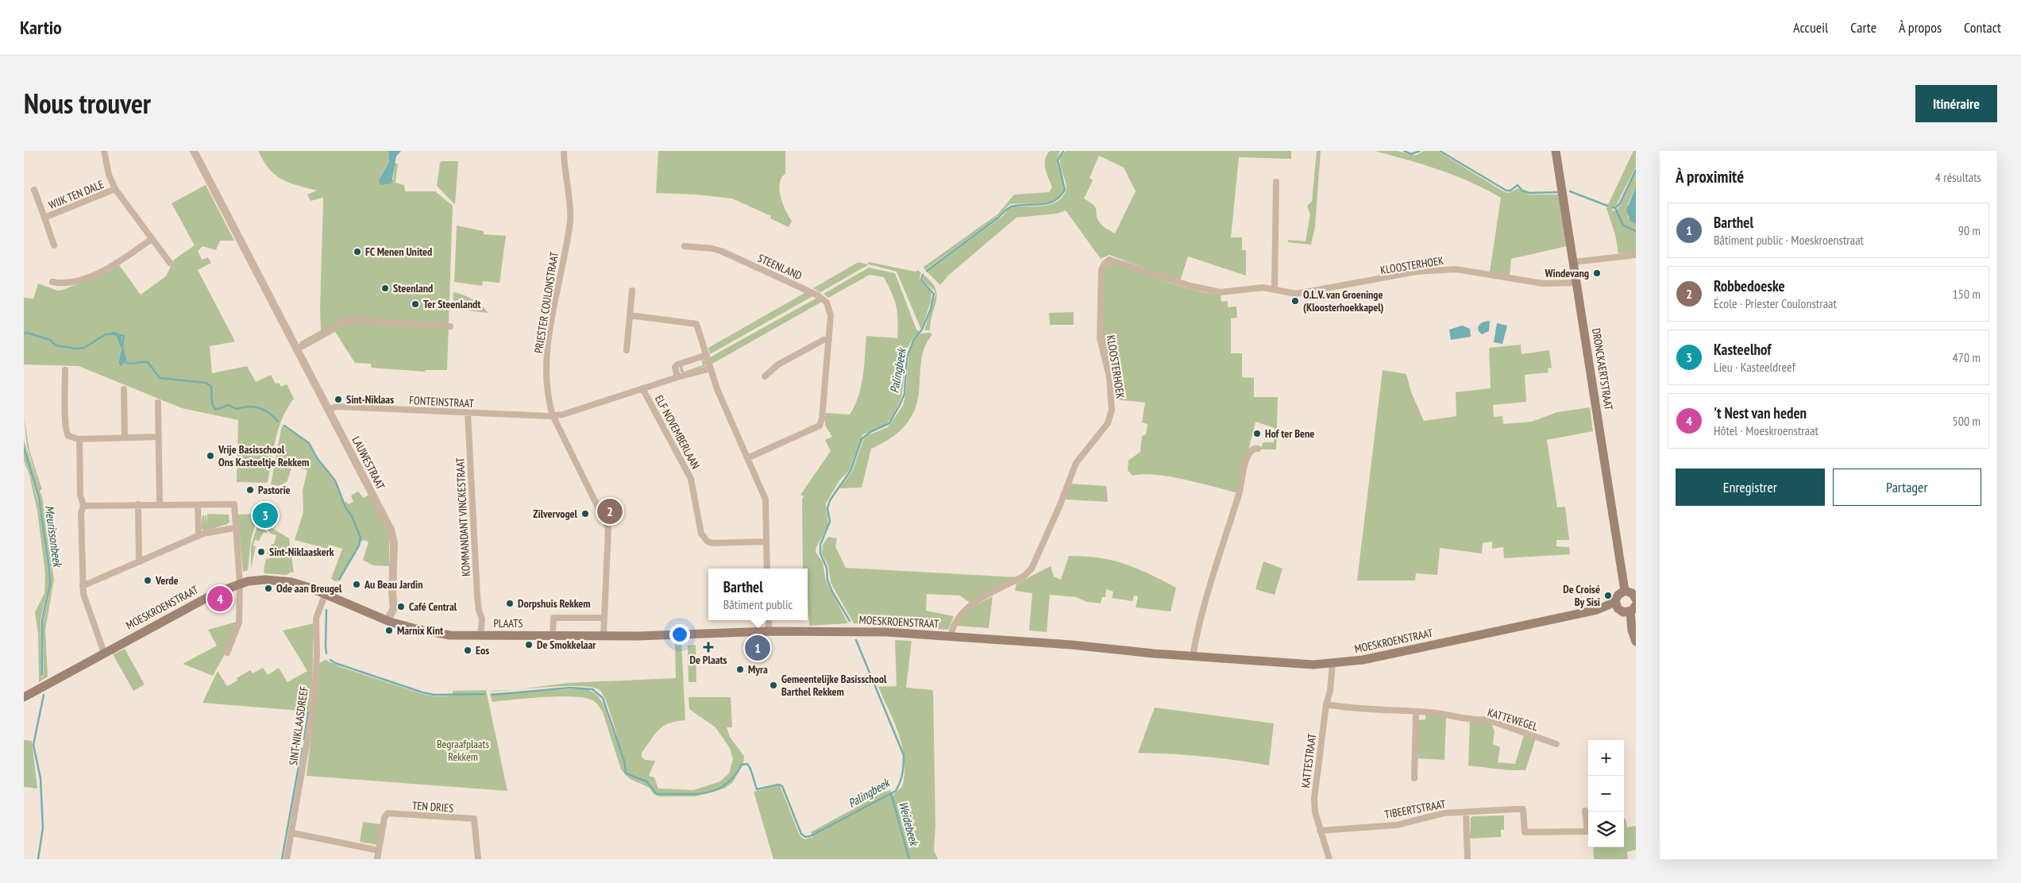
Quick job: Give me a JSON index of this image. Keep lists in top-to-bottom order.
{
  "streets": {
    "main road": ["DRONCKAERTSTRAAT", "MOESKROENSTRAAT", "PLAATS"],
    "street": [
      "WIJK TEN DALE",
      "KLOOSTERHOEK",
      "STEENLAND",
      "PRIESTER COULONSTRAAT",
      "FONTEINSTRAAT",
      "ELF NOVEMBERLAAN",
      "LAUWESTRAAT",
      "KOMMANDANT VINCKESTRAAT",
      "KATTEWEGEL",
      "SINT-NIKLAASDREEF",
      "KATTESTRAAT",
      "TEN DRIES",
      "TIBEERTSTRAAT"
    ]
  },
  "crossings": [
    ["KLOOSTERHOEK", "DRONCKAERTSTRAAT"],
    ["KLOOSTERHOEK", "MOESKROENSTRAAT"],
    ["PRIESTER COULONSTRAAT", "FONTEINSTRAAT"],
    ["PRIESTER COULONSTRAAT", "ELF NOVEMBERLAAN"],
    ["PRIESTER COULONSTRAAT", "MOESKROENSTRAAT"],
    ["PRIESTER COULONSTRAAT", "PLAATS"],
    ["FONTEINSTRAAT", "ELF NOVEMBERLAAN"],
    ["FONTEINSTRAAT", "LAUWESTRAAT"],
    ["FONTEINSTRAAT", "KOMMANDANT VINCKESTRAAT"],
    ["LAUWESTRAAT", "MOESKROENSTRAAT"],
    ["KOMMANDANT VINCKESTRAAT", "PLAATS"],
    ["MOESKROENSTRAAT", "PLAATS"],
    ["MOESKROENSTRAAT", "SINT-NIKLAASDREEF"],
    ["MOESKROENSTRAAT", "KATTESTRAAT"],
    ["KATTEWEGEL", "KATTESTRAAT"],
    ["KATTESTRAAT", "TIBEERTSTRAAT"]
  ],
  "water": ["Palingbeek", "Meurissonbeek", "Weidebeek"],
  "parks": ["Begraafplaats Rekkem"],
  "places": {
    "other": [
      "FC Menen United",
      "Windevang",
      "Steenland",
      "O.L.V. van Groeninge (Kloosterhoekkapel)",
      "Ter Steenlandt",
      "Sint-Niklaas",
      "Hof ter Bene",
      "Vrije Basisschool Ons Kasteeltje Rekkem",
      "Pastorie",
      "Zilvervogel",
      "Sint-Niklaaskerk",
      "Verde",
      "Au Beau Jardin",
      "Ode aan Breugel",
      "De Croisé By Sisi",
      "Dorpshuis Rekkem",
      "Café Central",
      "Marnix Kint",
      "De Smokkelaar",
      "Eos",
      "Myra",
      "Gemeentelijke Basisschool Barthel Rekkem"
    ],
    "health": ["De Plaats"]
  },
  "page": {
    "header": "Kartio",
    "nav": [
      "Accueil",
      "Carte",
      "À propos",
      "Contact"
    ],
    "title": "Nous trouver",
    "buttons": [
      "Itinéraire",
      ["Enregistrer", "Partager"]
    ],
    "heading": ["À proximité", "4 résultats"],
    "list": [
      {
        "mark": "1",
        "name": "Barthel",
        "note": "Bâtiment public · Moeskroenstraat",
        "value": "90 m"
      },
      {
        "mark": "2",
        "name": "Robbedoeske",
        "note": "École · Priester Coulonstraat",
        "value": "150 m"
      },
      {
        "mark": "3",
        "name": "Kasteelhof",
        "note": "Lieu · Kasteeldreef",
        "value": "470 m"
      },
      {
        "mark": "4",
        "name": "'t Nest van heden",
        "note": "Hôtel · Moeskroenstraat",
        "value": "500 m"
      }
    ],
    "pins": [
      "2",
      "3",
      "4",
      "1"
    ],
    "popup": ["Barthel", "Bâtiment public"],
    "map_buttons": ["+", "−"]
  }
}
